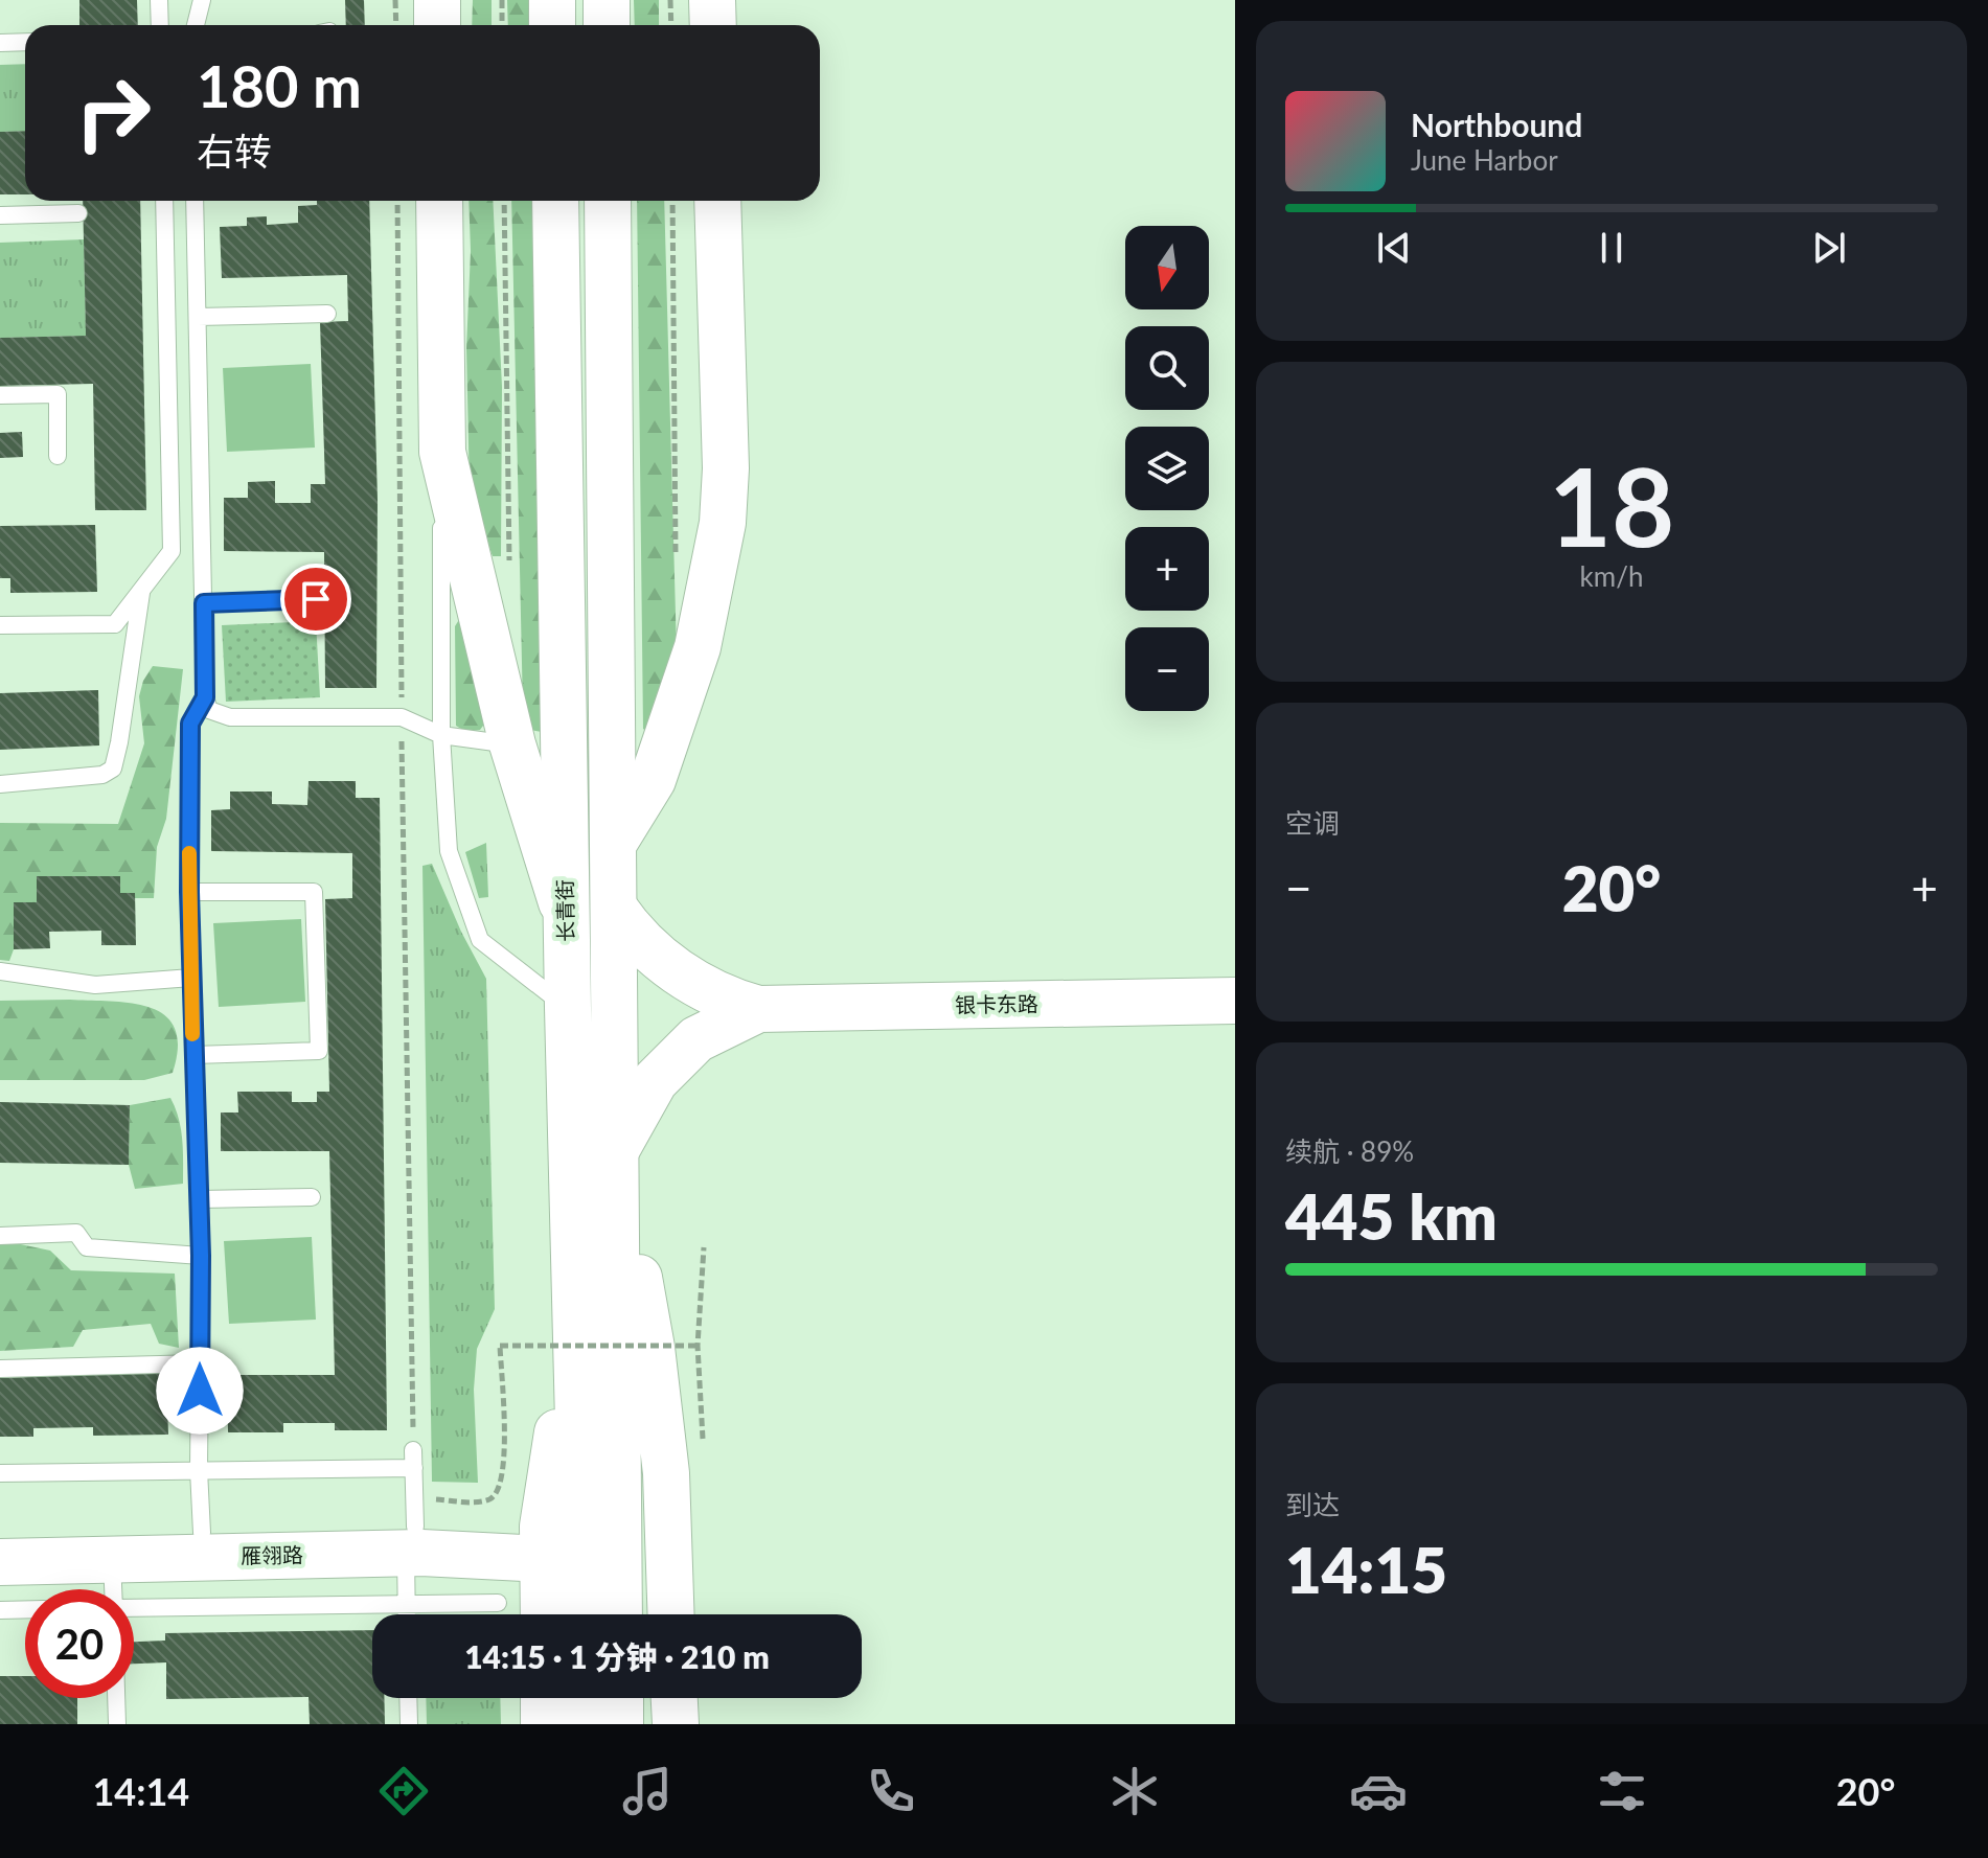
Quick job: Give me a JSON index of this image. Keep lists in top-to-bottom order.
{
  "streets": {
    "main road": ["长青街", "银卡东路", "雁翎路"]
  },
  "north": "bottom",
  "page": {
    "turn": ["180 m", "右转"],
    "song": ["Northbound", "June Harbor"],
    "map_buttons": ["+", "−"],
    "tile": [
      ["18", "km/h"],
      "空调",
      ["续航 · 89%", "445 km"],
      ["到达", "14:15"]
    ],
    "heat": ["−", "20°", "+"],
    "limit": "20",
    "trip": "14:15 · 1 分钟 · 210 m",
    "tabs": ["14:14", "20°"]
  }
}
